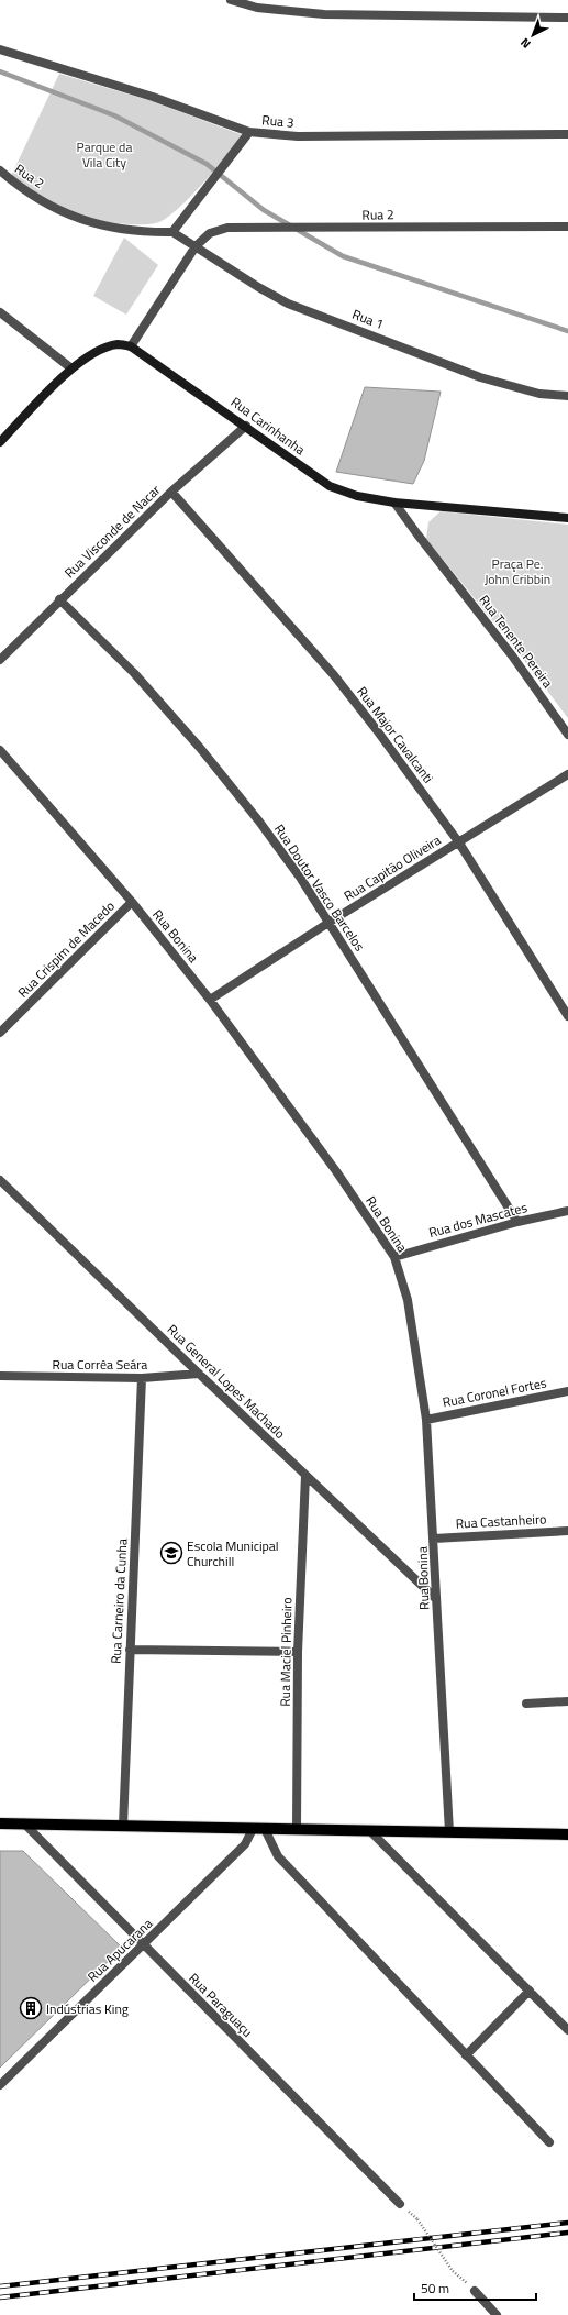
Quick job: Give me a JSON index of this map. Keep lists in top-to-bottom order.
{
  "streets": {
    "street": [
      "Rua 3",
      "Rua 2",
      "Rua 1",
      "Rua Carinhanha",
      "Rua Visconde de Nacar",
      "Rua Tenente Pereira",
      "Rua Major Cavalcanti",
      "Rua Capitão Oliveira",
      "Rua Doutor Vasco Barcelos",
      "Rua Bonina",
      "Rua Crispim de Macedo",
      "Rua dos Mascates",
      "Rua Corrêa Seára",
      "Rua General Lopes Machado",
      "Rua Coronel Fortes",
      "Rua Castanheiro",
      "Rua Carneiro da Cunha",
      "Rua Maciel Pinheiro",
      "Rua Apucarana",
      "Rua Paraguaçu"
    ]
  },
  "crossings": [
    ["Rua 2", "Rua 1"],
    ["Rua 2", "Rua Carinhanha"],
    ["Rua Carinhanha", "Rua Visconde de Nacar"],
    ["Rua Carinhanha", "Rua Tenente Pereira"],
    ["Rua Visconde de Nacar", "Rua Major Cavalcanti"],
    ["Rua Visconde de Nacar", "Rua Doutor Vasco Barcelos"],
    ["Rua Major Cavalcanti", "Rua Capitão Oliveira"],
    ["Rua Capitão Oliveira", "Rua Doutor Vasco Barcelos"],
    ["Rua Capitão Oliveira", "Rua Bonina"],
    ["Rua Doutor Vasco Barcelos", "Rua dos Mascates"],
    ["Rua Bonina", "Rua Crispim de Macedo"],
    ["Rua Bonina", "Rua dos Mascates"],
    ["Rua Bonina", "Rua General Lopes Machado"],
    ["Rua Bonina", "Rua Coronel Fortes"],
    ["Rua Bonina", "Rua Castanheiro"],
    ["Rua Corrêa Seára", "Rua General Lopes Machado"],
    ["Rua Corrêa Seára", "Rua Carneiro da Cunha"],
    ["Rua General Lopes Machado", "Rua Maciel Pinheiro"],
    ["Rua Apucarana", "Rua Paraguaçu"]
  ],
  "parks": ["Parque da Vila City", "Praça Pe. John Cribbin"],
  "places": {
    "school or university": ["Escola Municipal Churchill"],
    "building": ["Indústrias King"]
  },
  "scale_bar": "50 m",
  "north": "bottom left"
}
